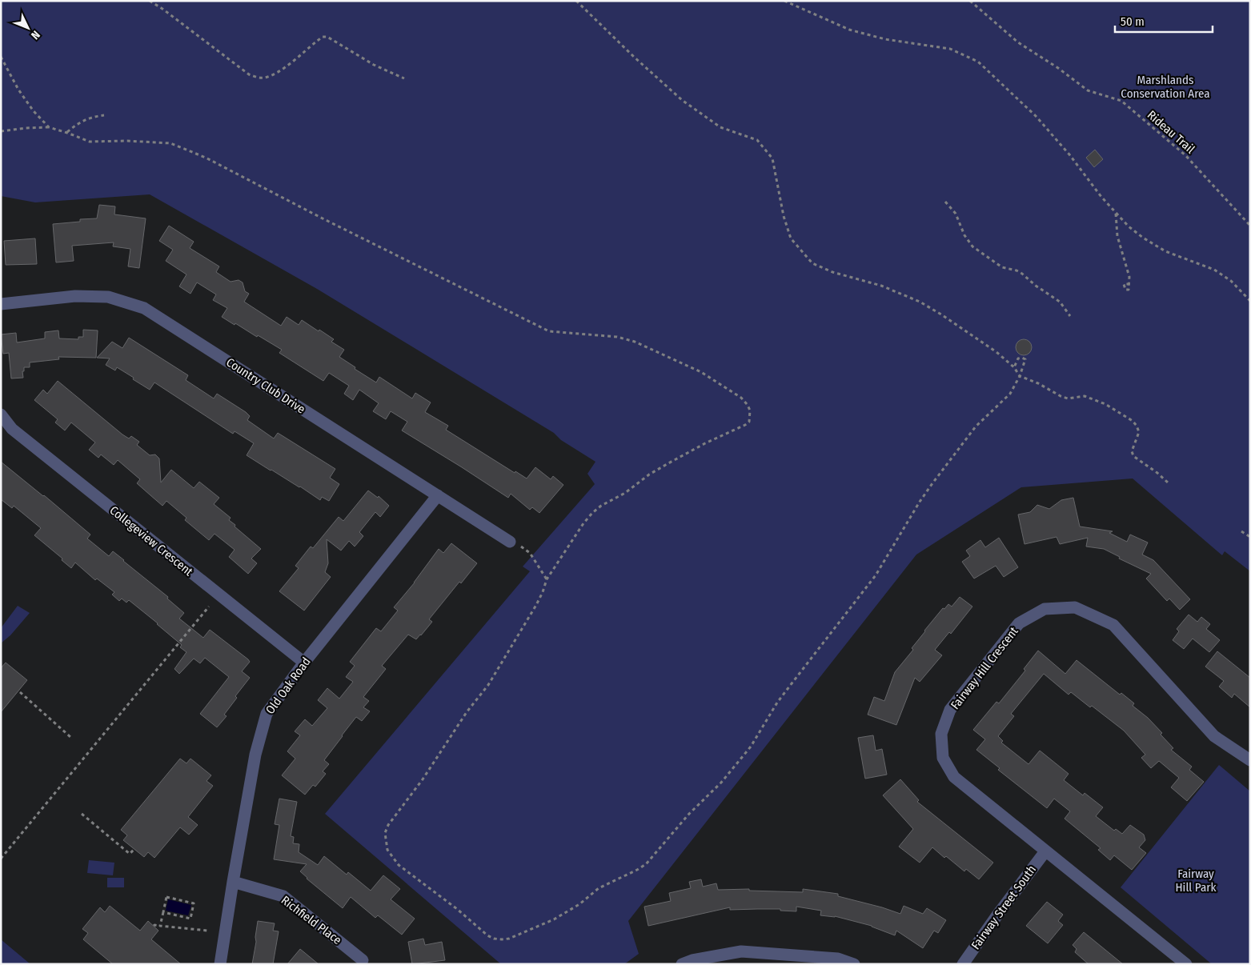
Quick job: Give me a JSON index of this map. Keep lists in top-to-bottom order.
{
  "streets": {
    "street": [
      "Country Club Drive",
      "Collegeview Crescent",
      "Fairway Hill Crescent",
      "Old Oak Road",
      "Fairway Street South",
      "Richfield Place"
    ],
    "path": ["Rideau Trail"]
  },
  "crossings": [
    ["Country Club Drive", "Old Oak Road"],
    ["Collegeview Crescent", "Old Oak Road"],
    ["Fairway Hill Crescent", "Fairway Street South"],
    ["Old Oak Road", "Richfield Place"]
  ],
  "parks": ["Marshlands Conservation Area", "Fairway Hill Park"],
  "scale_bar": "50 m",
  "north": "bottom right"
}
